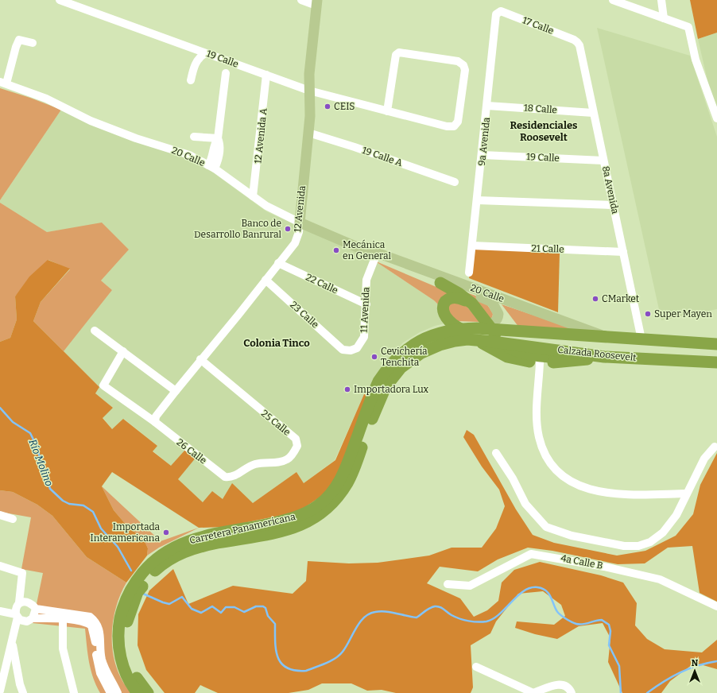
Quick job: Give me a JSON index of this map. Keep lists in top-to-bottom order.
{
  "streets": {
    "highway": ["Calzada Roosevelt", "Carretera Panamericana"],
    "main road": ["20 Calle", "12 Avenida"],
    "street": [
      "17 Calle",
      "19 Calle",
      "18 Calle",
      "12 Avenida A",
      "9a Avenida",
      "19 Calle A",
      "8a Avenida",
      "21 Calle",
      "22 Calle",
      "11 Avenida",
      "23 Calle",
      "25 Calle",
      "26 Calle",
      "4a Calle B"
    ]
  },
  "crossings": [
    ["17 Calle", "9a Avenida"],
    ["17 Calle", "8a Avenida"],
    ["19 Calle", "12 Avenida A"],
    ["19 Calle", "9a Avenida"],
    ["19 Calle", "8a Avenida"],
    ["19 Calle", "12 Avenida"],
    ["18 Calle", "9a Avenida"],
    ["18 Calle", "8a Avenida"],
    ["12 Avenida A", "20 Calle"],
    ["9a Avenida", "21 Calle"],
    ["20 Calle", "12 Avenida"],
    ["20 Calle", "11 Avenida"],
    ["20 Calle", "Calzada Roosevelt"],
    ["20 Calle", "Carretera Panamericana"],
    ["19 Calle A", "12 Avenida"],
    ["8a Avenida", "21 Calle"],
    ["8a Avenida", "Calzada Roosevelt"],
    ["12 Avenida", "22 Calle"],
    ["12 Avenida", "23 Calle"],
    ["12 Avenida", "25 Calle"],
    ["12 Avenida", "26 Calle"],
    ["22 Calle", "11 Avenida"],
    ["11 Avenida", "23 Calle"],
    ["Calzada Roosevelt", "Carretera Panamericana"],
    ["25 Calle", "26 Calle"]
  ],
  "districts": ["Residenciales Roosevelt", "Colonia Tinco"],
  "water": ["Río Molino"],
  "places": [
    "CEIS",
    "Banco de Desarrollo Banrural",
    "Mecánica en General",
    "CMarket",
    "Super Mayen",
    "Cevichería Tenchita",
    "Importadora Lux",
    "Importada Interamericana"
  ],
  "north": "top"
}
